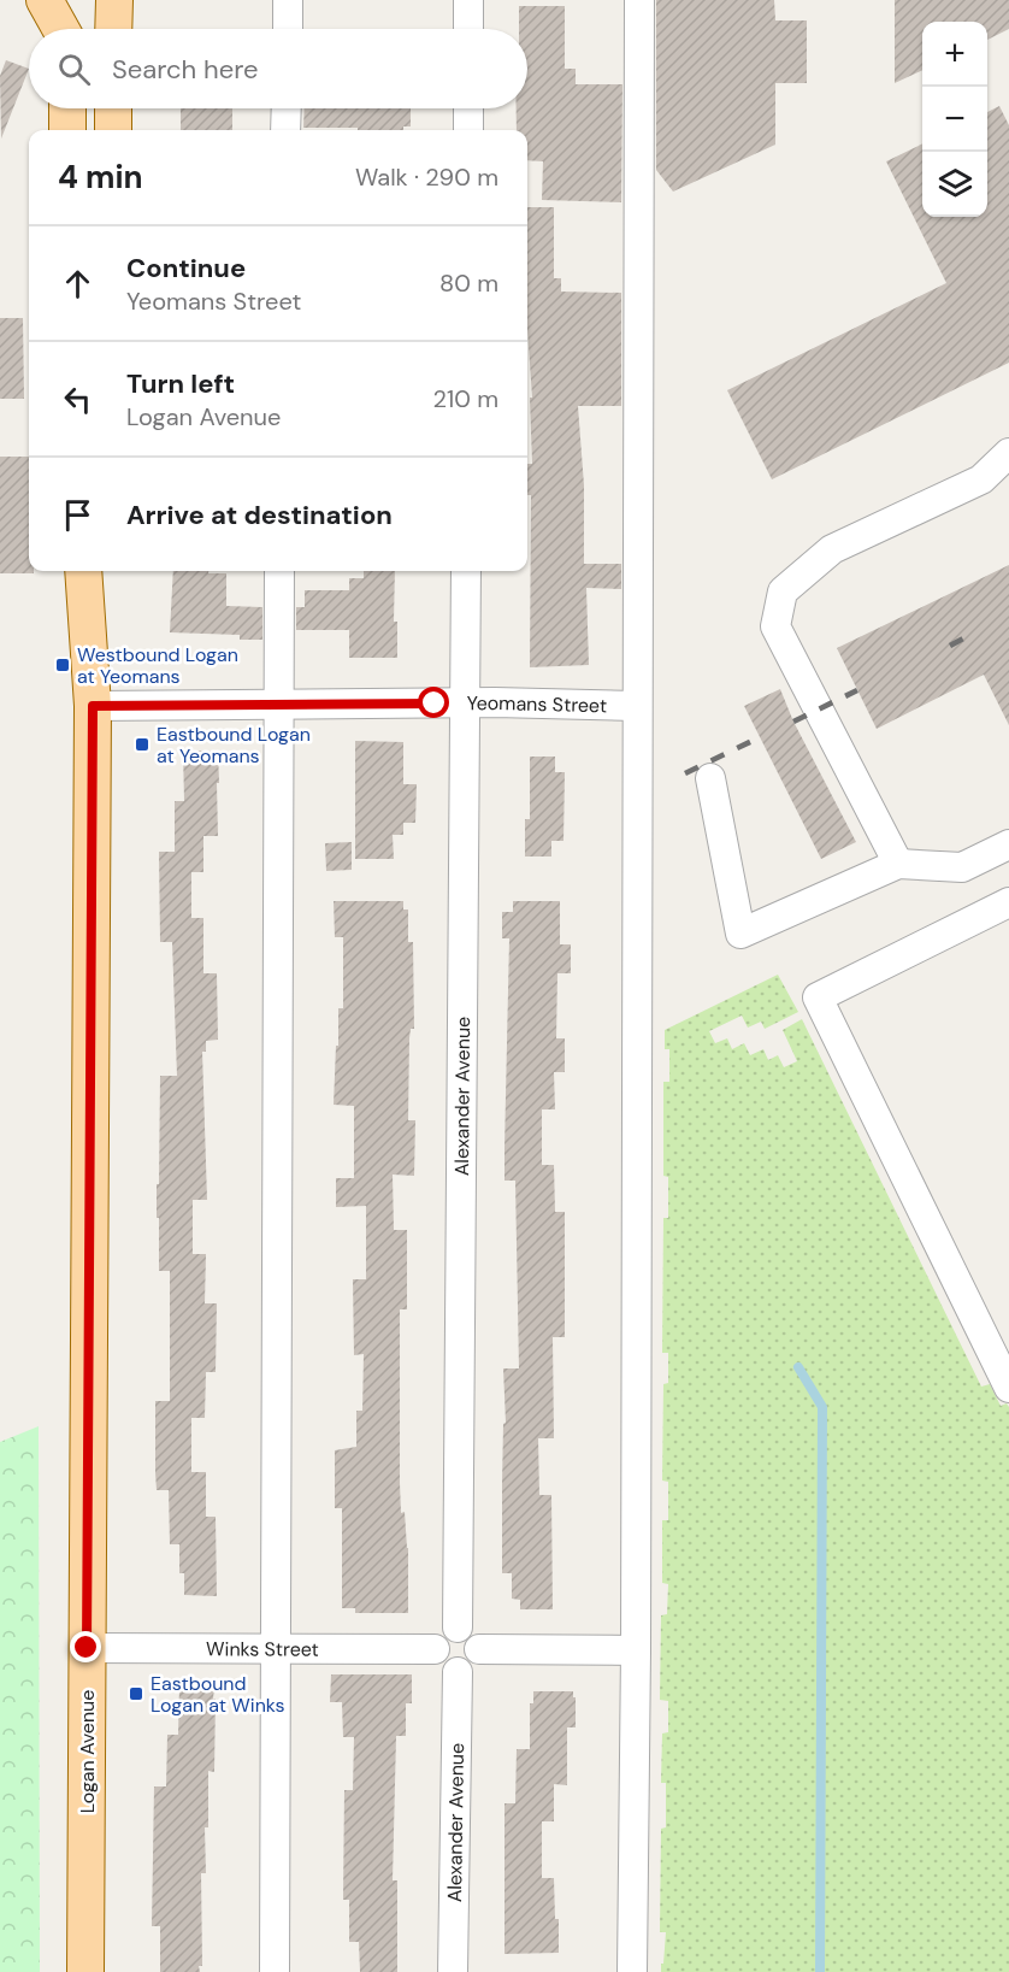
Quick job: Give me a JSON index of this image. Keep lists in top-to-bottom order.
{
  "streets": {
    "main road": ["Logan Avenue"],
    "street": ["Yeomans Street", "Alexander Avenue", "Winks Street"]
  },
  "crossings": [
    ["Yeomans Street", "Alexander Avenue"],
    ["Yeomans Street", "Logan Avenue"],
    ["Alexander Avenue", "Winks Street"],
    ["Winks Street", "Logan Avenue"]
  ],
  "places": {
    "transit": ["Westbound Logan at Yeomans", "Eastbound Logan at Yeomans", "Eastbound Logan at Winks"]
  },
  "page": {
    "map_buttons": ["+", "−"],
    "search": "Search here",
    "heading": ["4 min", "Walk · 290 m"],
    "list": [
      ["Continue", "Yeomans Street", "80 m"],
      ["Turn left", "Logan Avenue", "210 m"],
      "Arrive at destination"
    ]
  }
}
